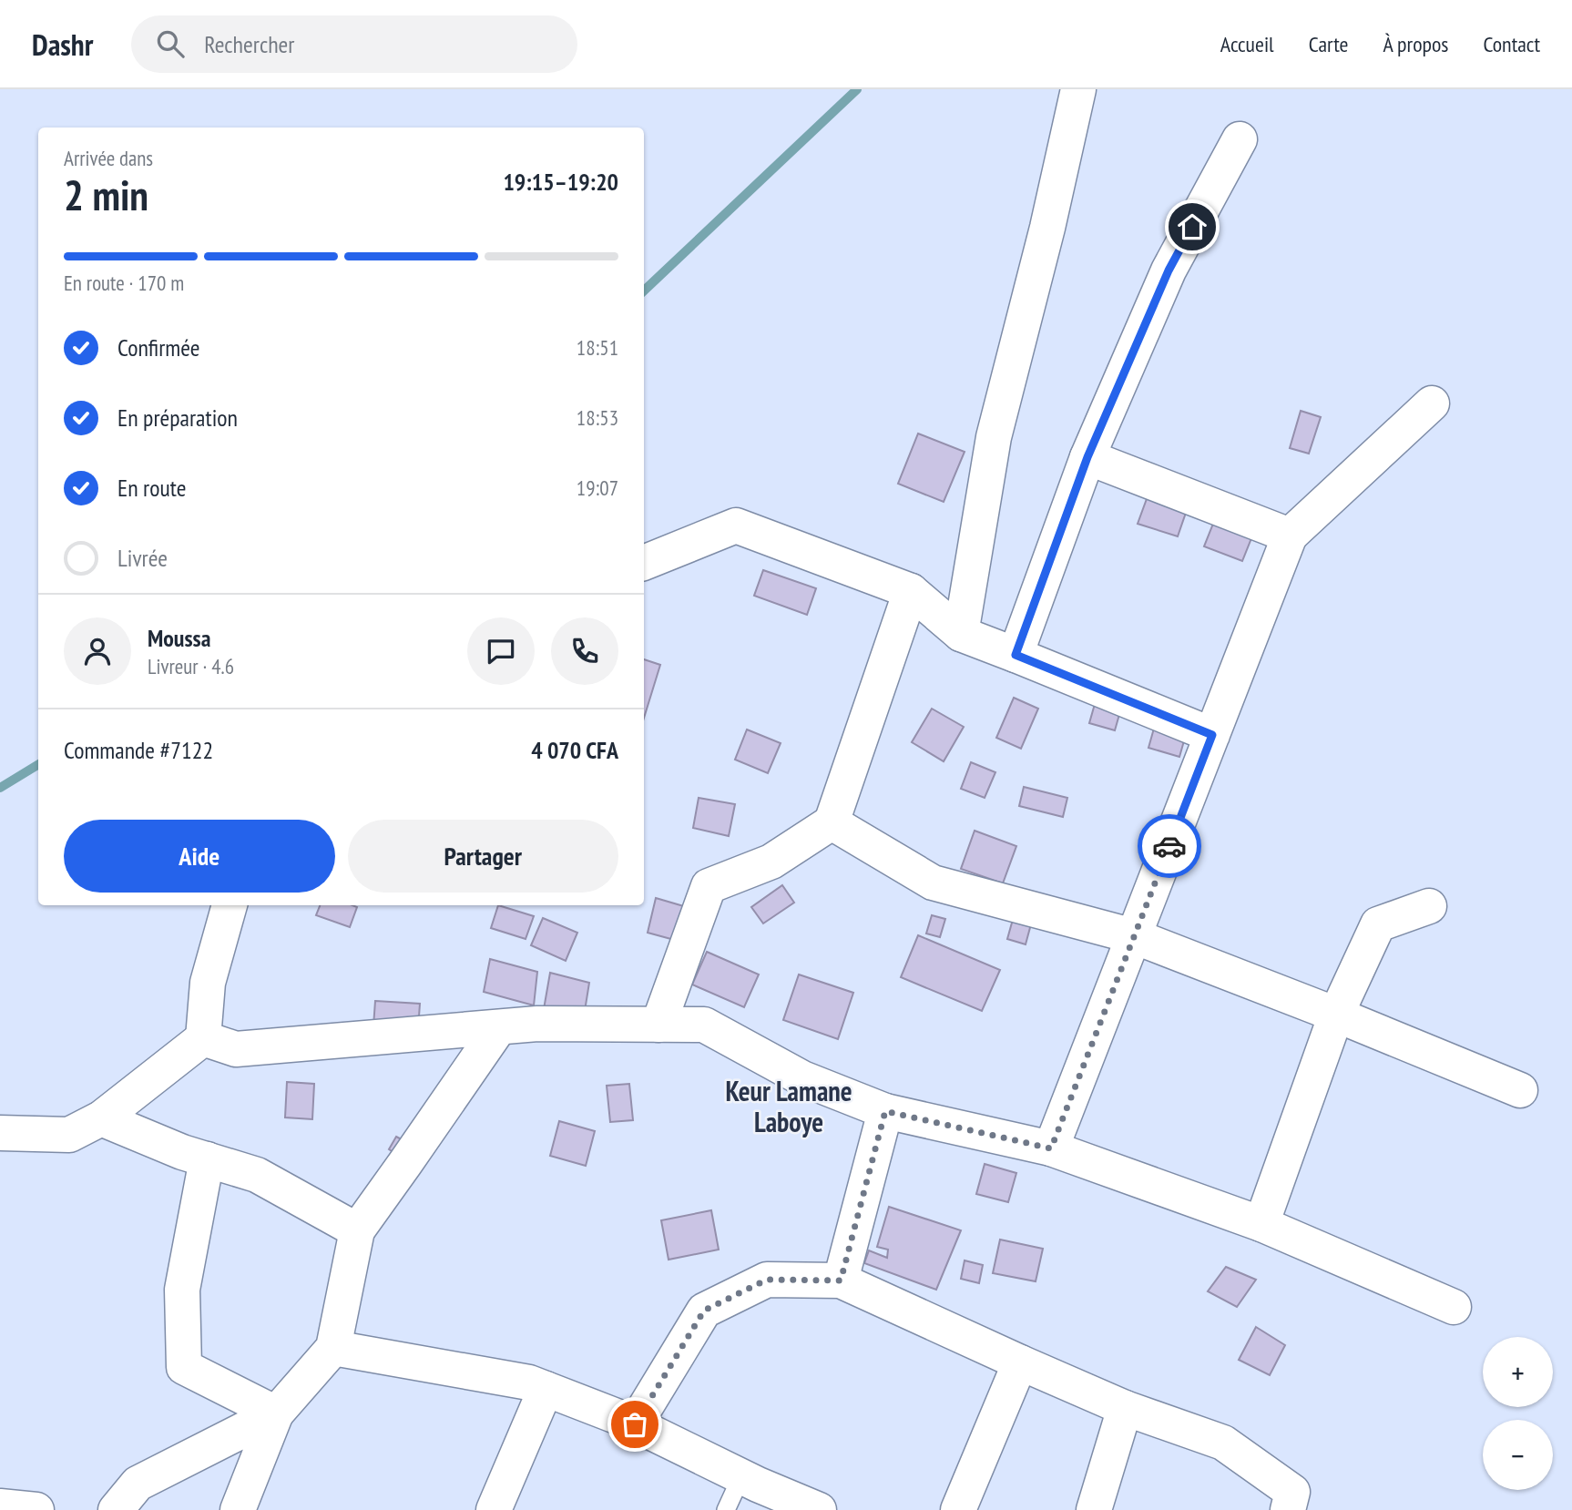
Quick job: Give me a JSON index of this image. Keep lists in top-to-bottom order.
{
  "districts": ["Keur Lamane Laboye"],
  "page": {
    "header": "Dashr",
    "search": "Rechercher",
    "nav": [
      "Accueil",
      "Carte",
      "À propos",
      "Contact"
    ],
    "heading": ["2 min", "Arrivée dans", "19:15–19:20"],
    "panel": [
      "Moussa",
      "Livreur · 4.6",
      "Commande #7122",
      "4 070 CFA"
    ],
    "bar": "En route · 170 m",
    "list": [
      ["Confirmée", "18:51"],
      ["En préparation", "18:53"],
      ["En route", "19:07"],
      "Livrée"
    ],
    "buttons": ["Aide", "Partager"],
    "map_buttons": ["+", "−"]
  }
}
